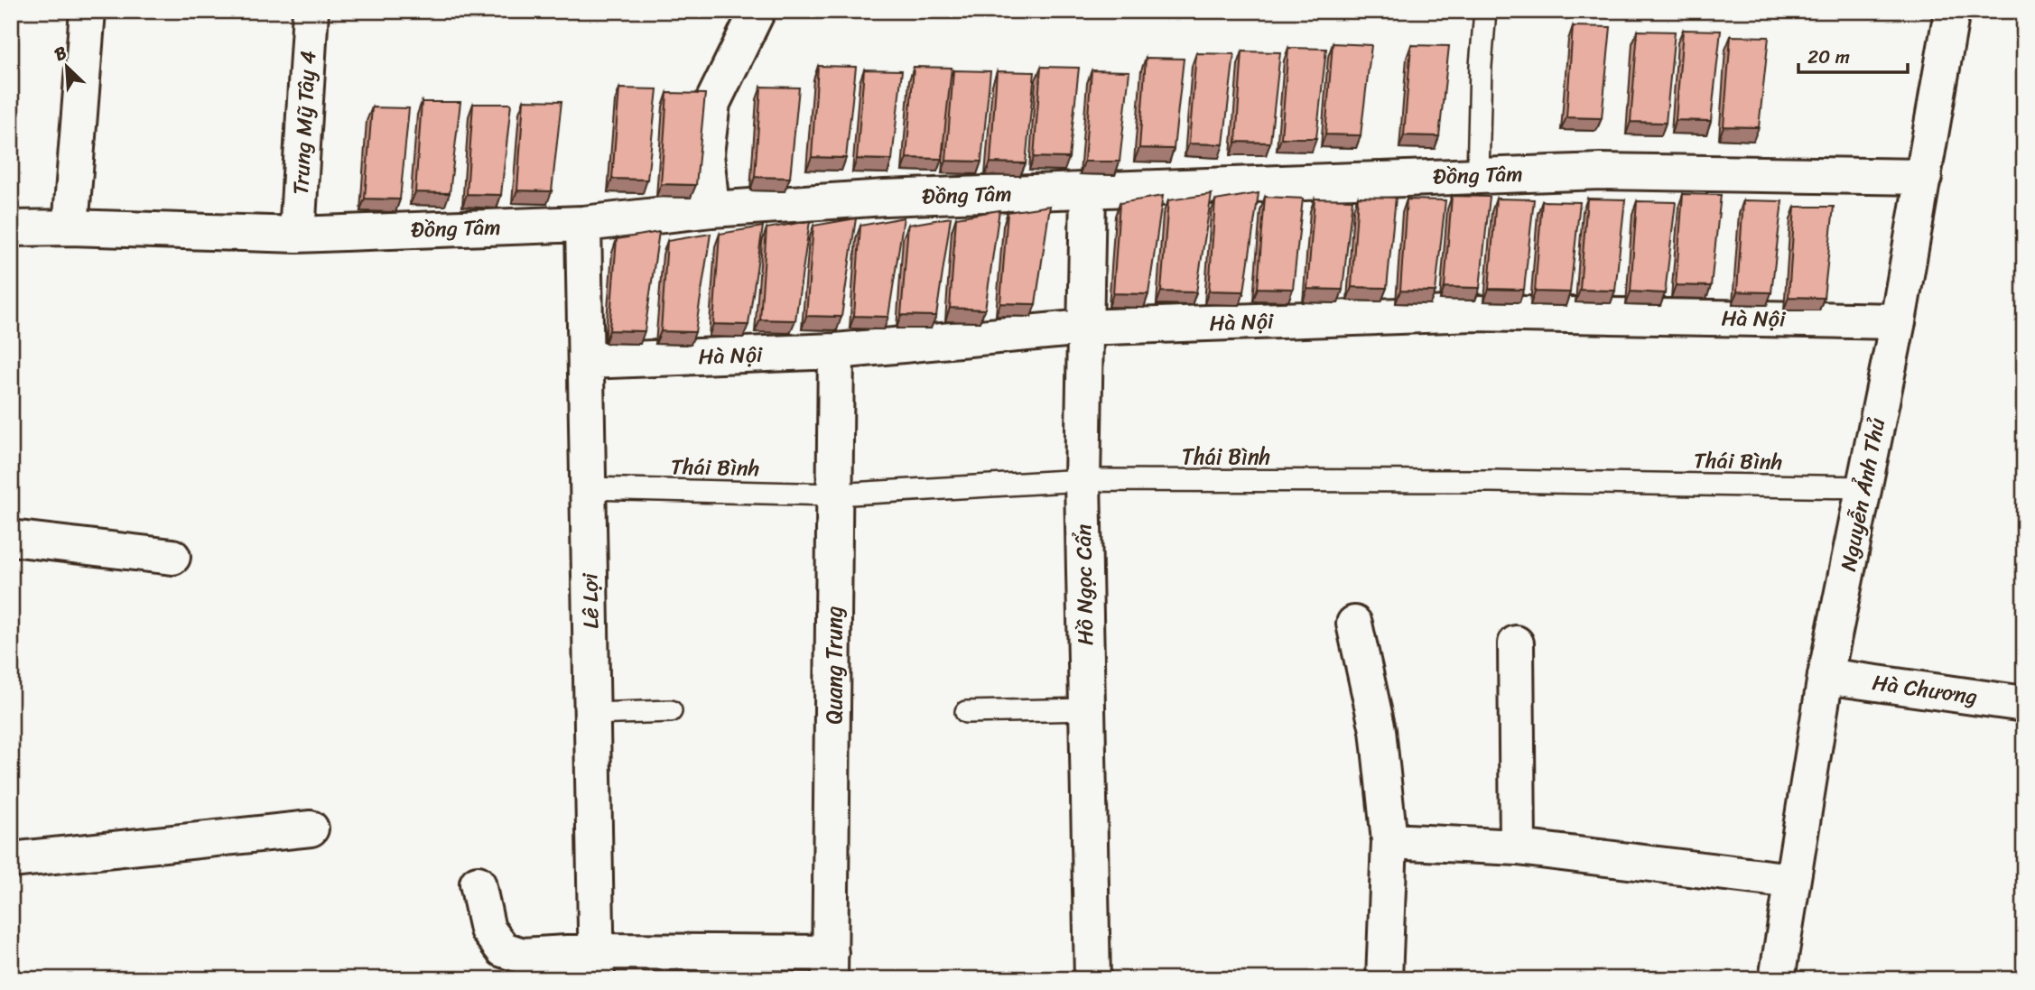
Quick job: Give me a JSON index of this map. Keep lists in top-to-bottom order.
{
  "streets": {
    "street": [
      "Trung Mỹ Tây 4",
      "Đồng Tâm",
      "Hà Nội",
      "Nguyễn Ảnh Thủ",
      "Hồ Ngọc Cẩn",
      "Lê Lợi",
      "Quang Trung",
      "Hà Chương"
    ],
    "lane": ["Thái Bình"]
  },
  "crossings": [
    ["Trung Mỹ Tây 4", "Đồng Tâm"],
    ["Đồng Tâm", "Nguyễn Ảnh Thủ"],
    ["Đồng Tâm", "Hồ Ngọc Cẩn"],
    ["Đồng Tâm", "Lê Lợi"],
    ["Hà Nội", "Nguyễn Ảnh Thủ"],
    ["Hà Nội", "Hồ Ngọc Cẩn"],
    ["Hà Nội", "Lê Lợi"],
    ["Hà Nội", "Quang Trung"],
    ["Thái Bình", "Nguyễn Ảnh Thủ"],
    ["Thái Bình", "Hồ Ngọc Cẩn"],
    ["Thái Bình", "Lê Lợi"],
    ["Thái Bình", "Quang Trung"],
    ["Nguyễn Ảnh Thủ", "Hà Chương"]
  ],
  "scale_bar": "20 m",
  "north": "top left"
}
